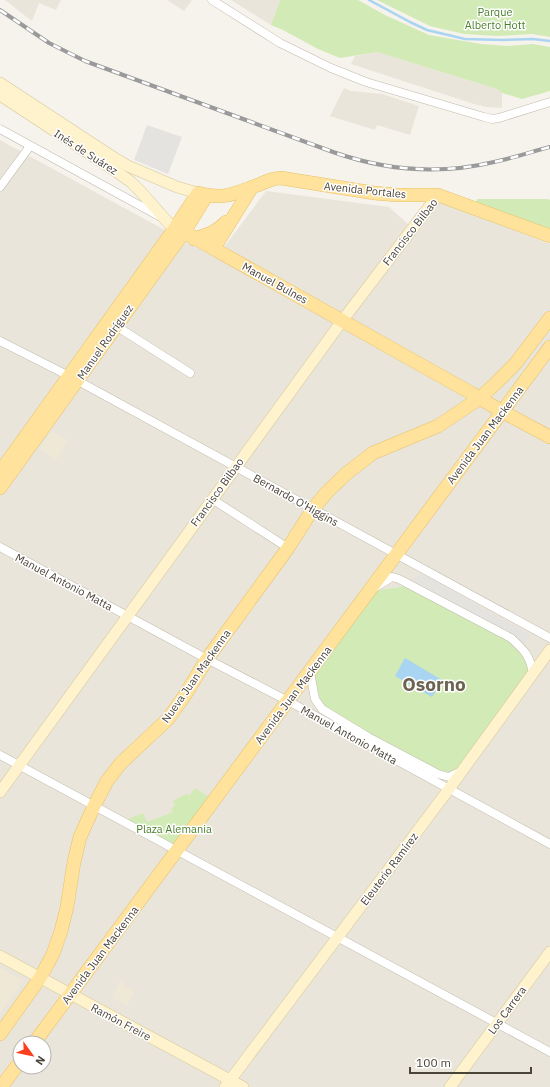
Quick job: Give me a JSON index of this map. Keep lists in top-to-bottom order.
{
  "streets": {
    "main road": [
      "Inés de Suárez",
      "Avenida Portales",
      "Francisco Bilbao",
      "Manuel Bulnes",
      "Manuel Rodríguez",
      "Avenida Juan Mackenna",
      "Nueva Juan Mackenna",
      "Eleuterio Ramírez",
      "Los Carrera",
      "Ramón Freire"
    ],
    "street": ["Bernardo O'Higgins", "Manuel Antonio Matta"]
  },
  "crossings": [
    ["Inés de Suárez", "Avenida Portales"],
    ["Inés de Suárez", "Manuel Bulnes"],
    ["Avenida Portales", "Francisco Bilbao"],
    ["Avenida Portales", "Manuel Rodríguez"],
    ["Francisco Bilbao", "Manuel Bulnes"],
    ["Francisco Bilbao", "Bernardo O'Higgins"],
    ["Francisco Bilbao", "Manuel Antonio Matta"],
    ["Manuel Bulnes", "Manuel Rodríguez"],
    ["Manuel Bulnes", "Avenida Juan Mackenna"],
    ["Manuel Rodríguez", "Bernardo O'Higgins"],
    ["Avenida Juan Mackenna", "Bernardo O'Higgins"],
    ["Avenida Juan Mackenna", "Manuel Antonio Matta"],
    ["Avenida Juan Mackenna", "Nueva Juan Mackenna"],
    ["Avenida Juan Mackenna", "Ramón Freire"],
    ["Bernardo O'Higgins", "Nueva Juan Mackenna"],
    ["Manuel Antonio Matta", "Nueva Juan Mackenna"],
    ["Manuel Antonio Matta", "Eleuterio Ramírez"],
    ["Nueva Juan Mackenna", "Ramón Freire"],
    ["Eleuterio Ramírez", "Ramón Freire"]
  ],
  "districts": ["Osorno"],
  "parks": ["Parque Alberto Hott", "Plaza Alemania"],
  "scale_bar": "100 m",
  "north": "bottom right"
}
